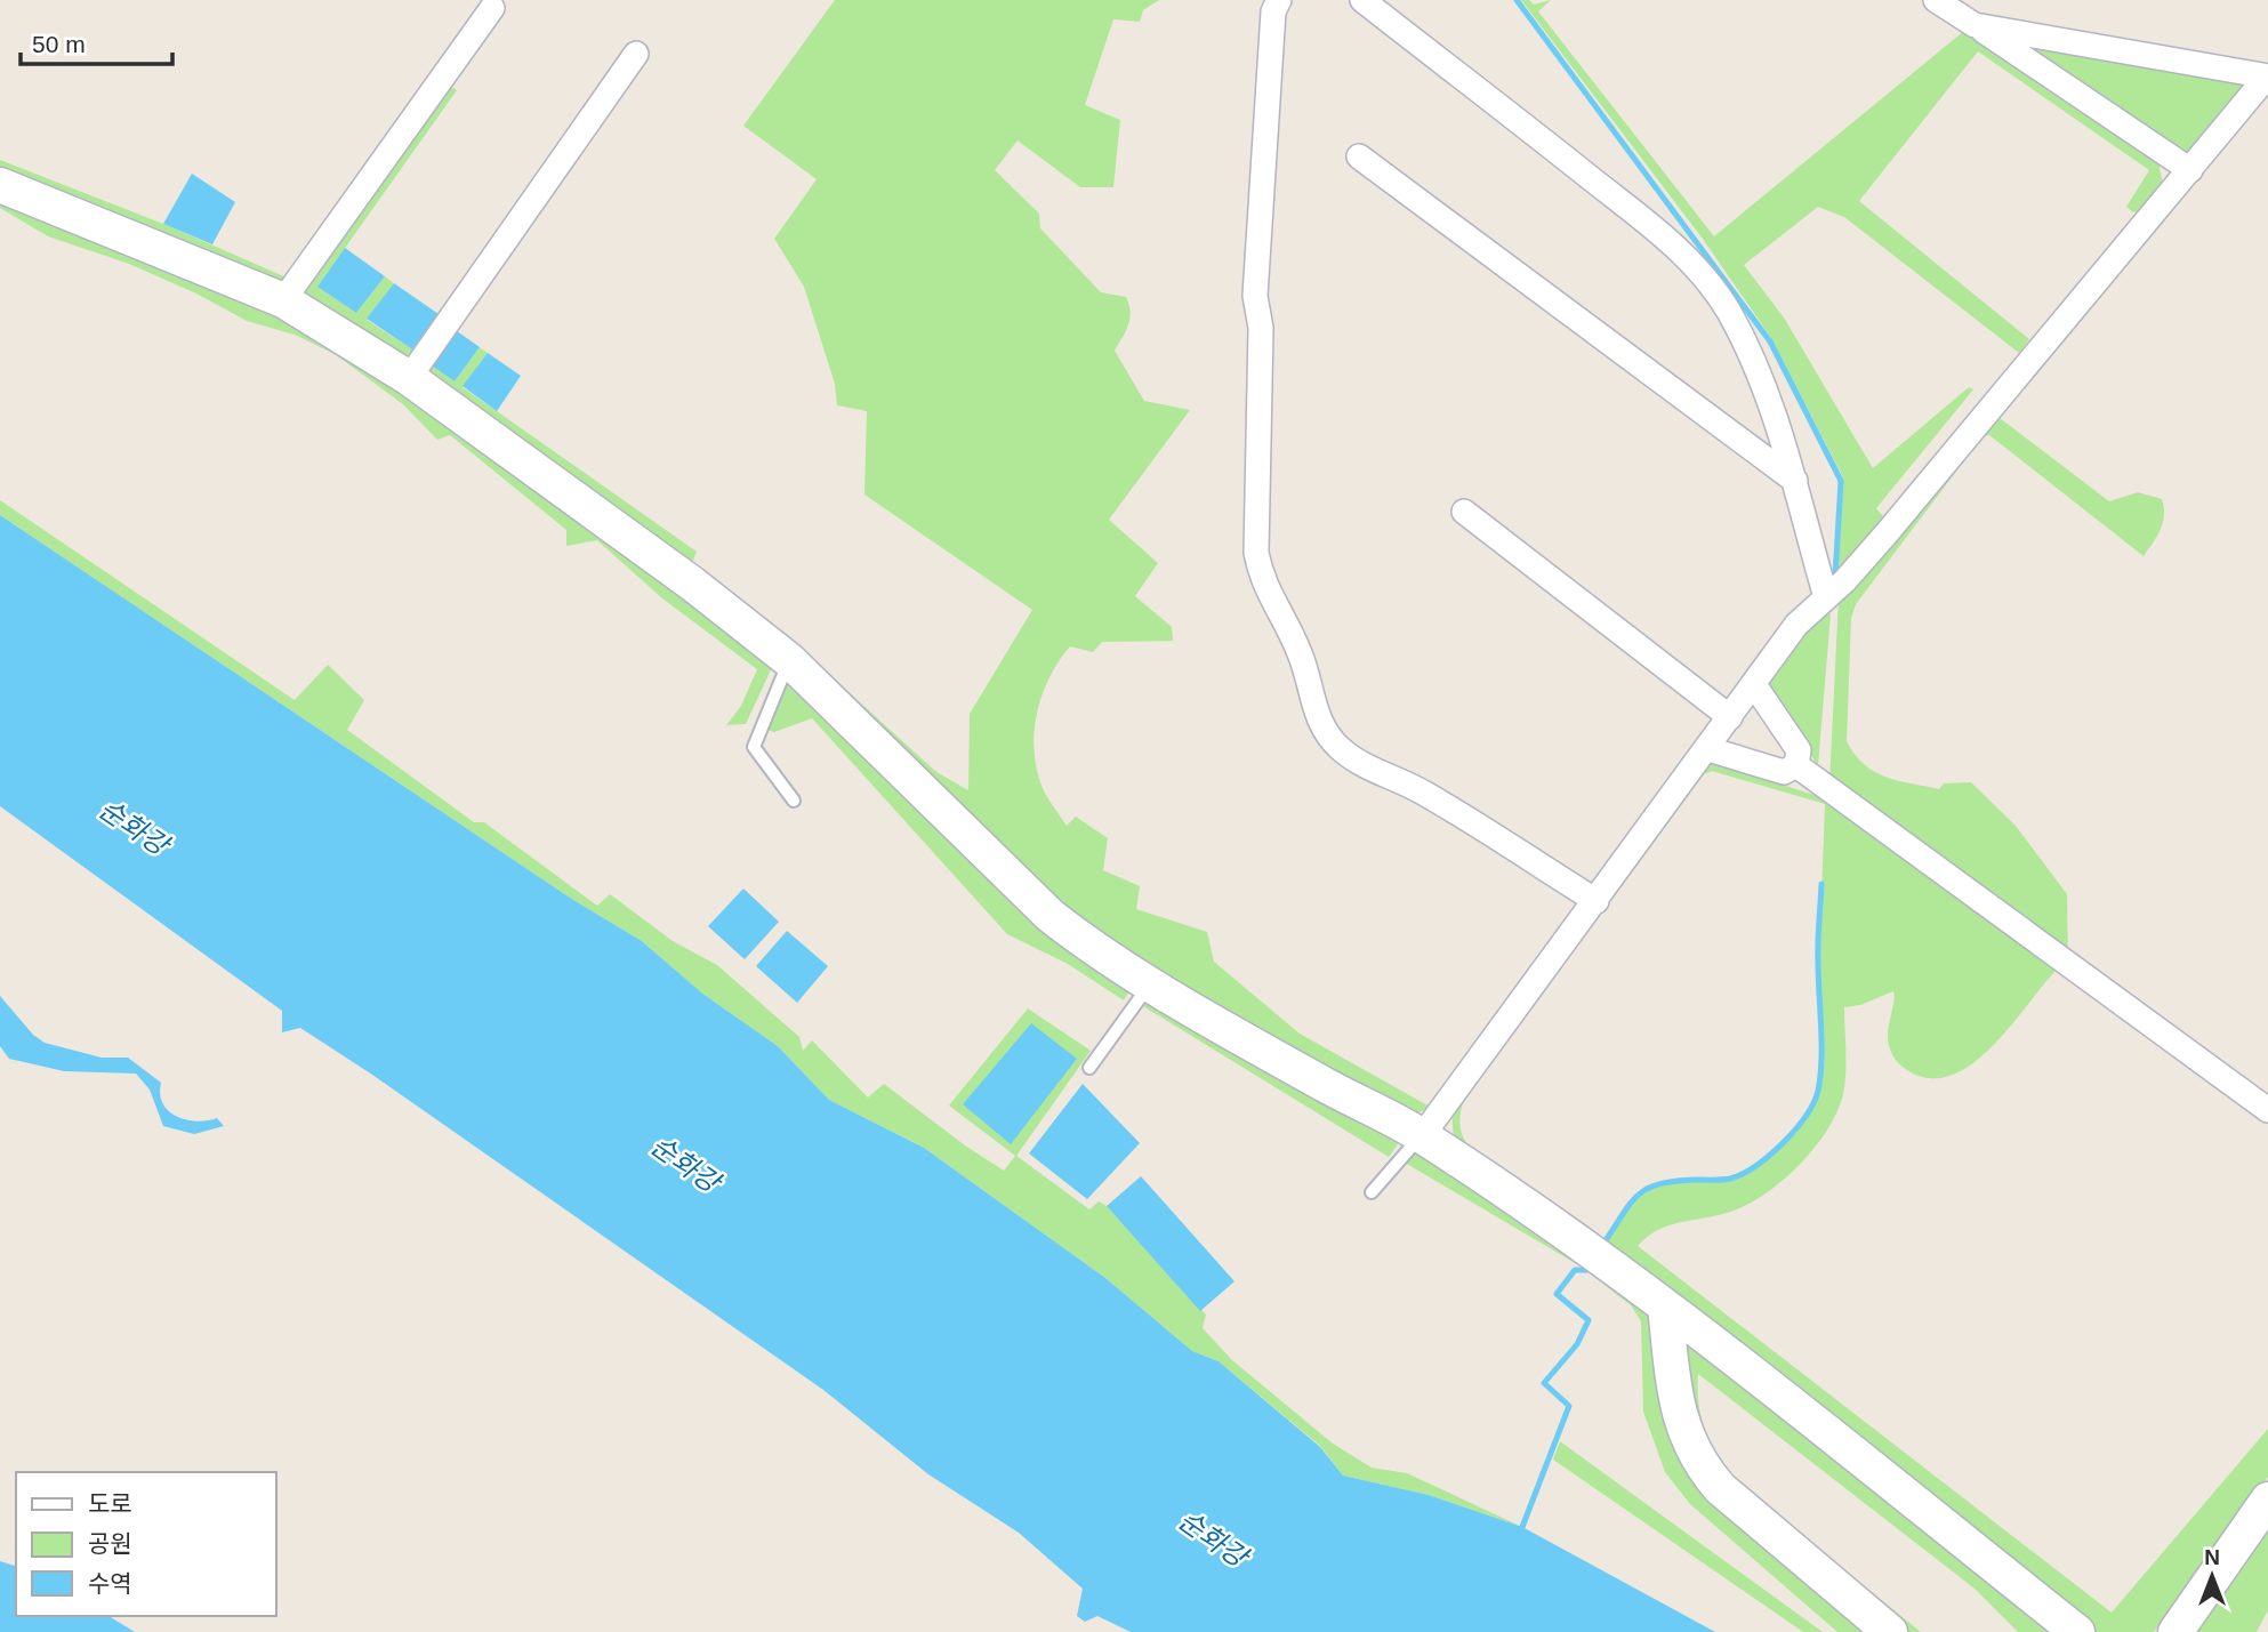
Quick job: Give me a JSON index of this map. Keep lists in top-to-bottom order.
{
  "water": ["순화강"],
  "legend": ["도로", "공원", "수역"],
  "scale_bar": "50 m",
  "north": "top"
}
